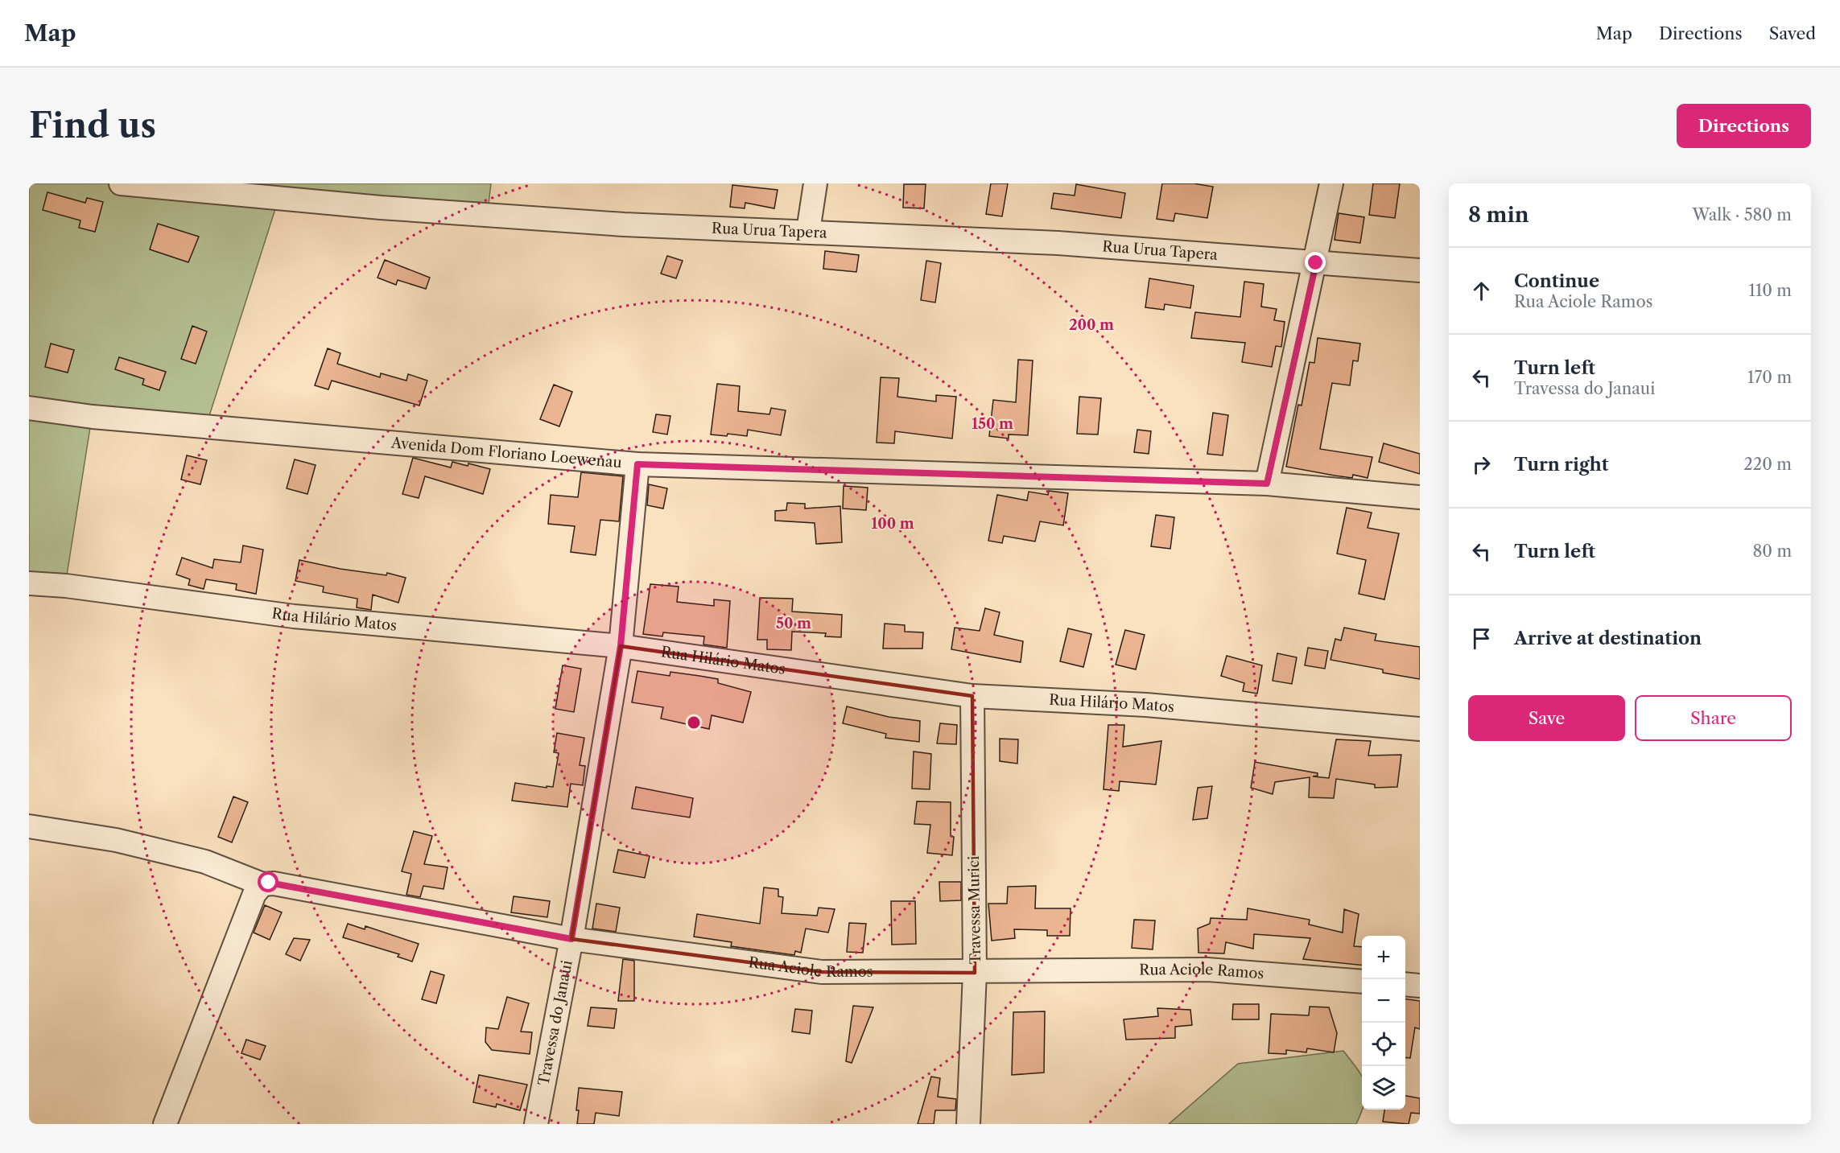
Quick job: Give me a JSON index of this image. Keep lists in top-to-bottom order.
{
  "streets": {
    "street": [
      "Rua Urua Tapera",
      "Avenida Dom Floriano Loewenau",
      "Rua Hilário Matos",
      "Travessa Murici",
      "Rua Aciole Ramos",
      "Travessa do Janaui"
    ]
  },
  "crossings": [
    ["Avenida Dom Floriano Loewenau", "Travessa do Janaui"],
    ["Rua Hilário Matos", "Travessa Murici"],
    ["Rua Hilário Matos", "Travessa do Janaui"],
    ["Travessa Murici", "Rua Aciole Ramos"],
    ["Rua Aciole Ramos", "Travessa do Janaui"]
  ],
  "page": {
    "header": "Map",
    "nav": ["Map", "Directions", "Saved"],
    "buttons": [
      "Directions",
      ["Save", "Share"]
    ],
    "title": "Find us",
    "heading": ["8 min", "Walk · 580 m"],
    "list": [
      ["Continue", "Rua Aciole Ramos", "110 m"],
      ["Turn left", "Travessa do Janaui", "170 m"],
      ["Turn right", "220 m"],
      ["Turn left", "80 m"],
      "Arrive at destination"
    ],
    "map_buttons": ["+", "−"]
  },
  "rings": [
    "200 m",
    "150 m",
    "100 m",
    "50 m"
  ]
}
